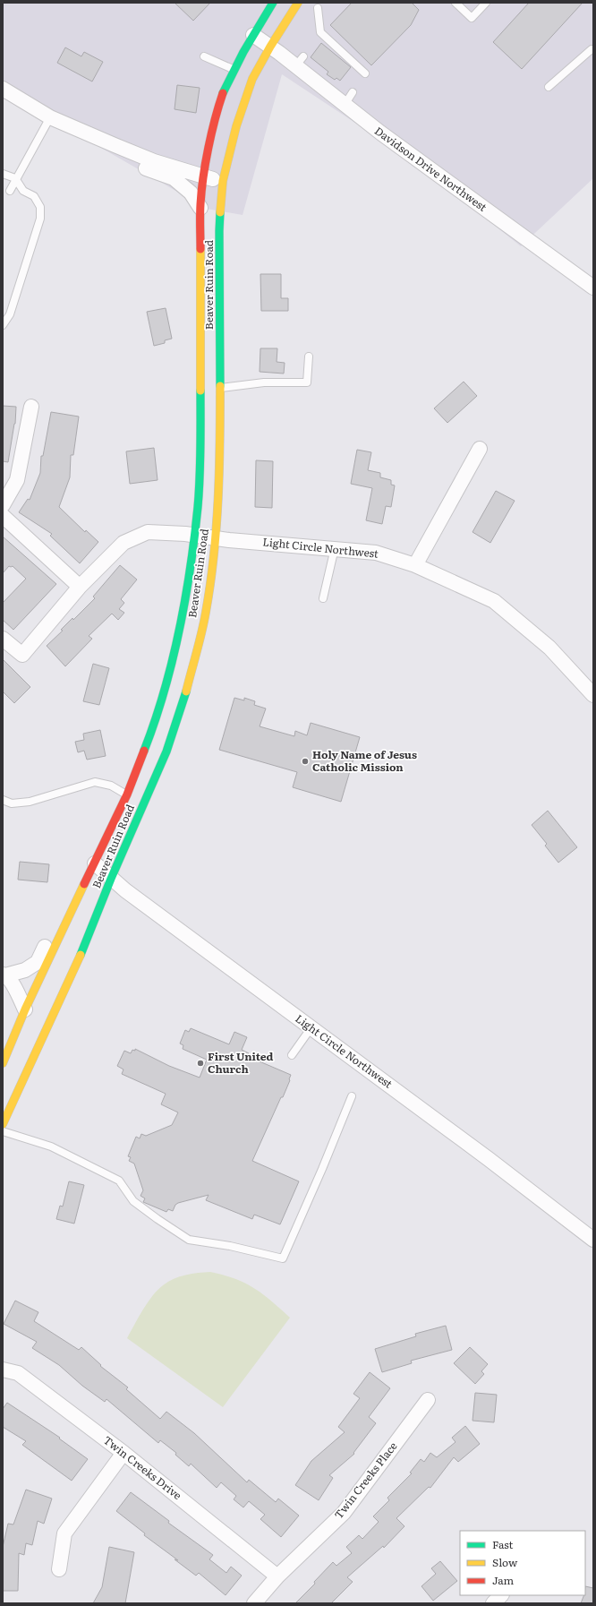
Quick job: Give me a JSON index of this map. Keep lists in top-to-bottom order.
{
  "streets": {
    "main road": ["Beaver Ruin Road"],
    "street": [
      "Davidson Drive Northwest",
      "Light Circle Northwest",
      "Twin Creeks Drive",
      "Twin Creeks Place"
    ]
  },
  "crossings": [
    ["Davidson Drive Northwest", "Beaver Ruin Road"],
    ["Beaver Ruin Road", "Light Circle Northwest"],
    ["Twin Creeks Drive", "Twin Creeks Place"]
  ],
  "places": ["Holy Name of Jesus Catholic Mission", "First United Church"],
  "legend": ["Fast", "Slow", "Jam"]
}
